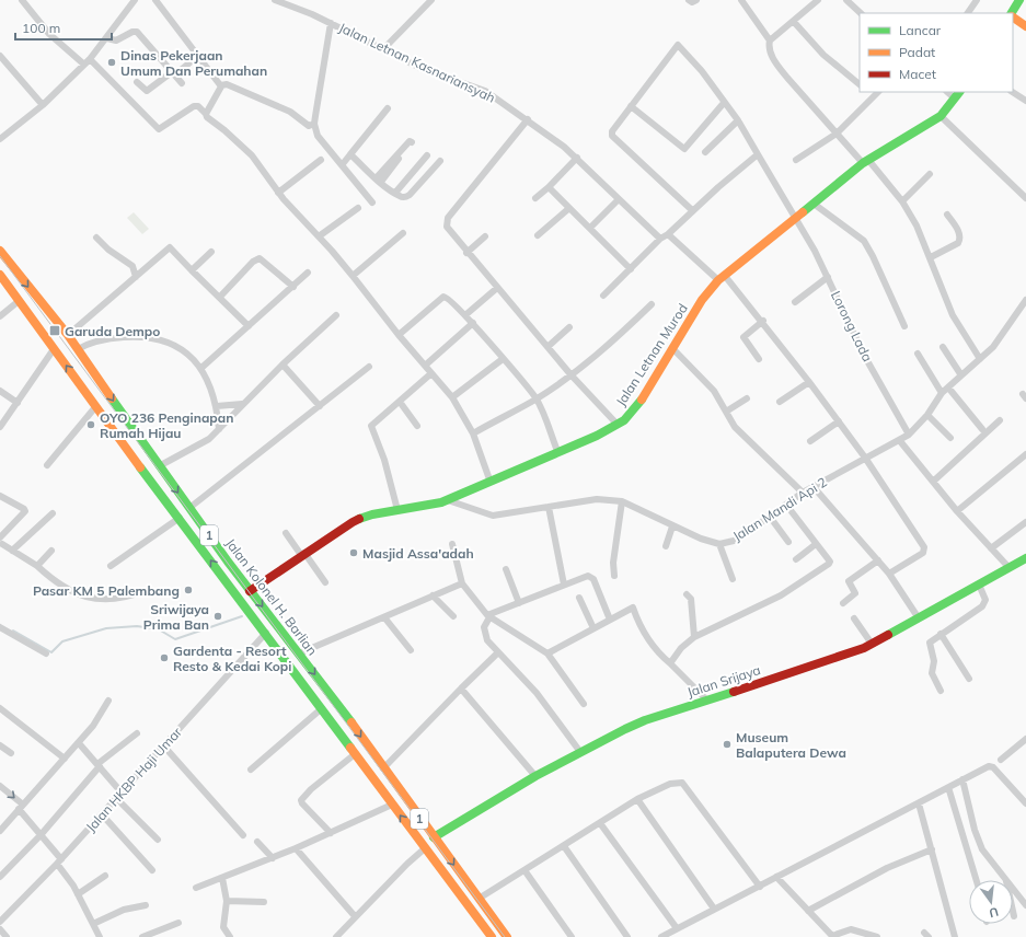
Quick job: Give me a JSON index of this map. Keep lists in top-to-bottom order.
{
  "streets": {
    "main road": [
      "Jalan Letnan Murod",
      "1",
      "Jalan Kolonel H. Barlian",
      "Jalan Srijaya"
    ],
    "street": [
      "Jalan Letnan Kasnariansyah",
      "Lorong Lada",
      "Jalan Mandi Api 2",
      "Jalan HKBP Haji Umar"
    ]
  },
  "crossings": [
    ["Lorong Lada", "Jalan Letnan Murod"],
    ["Lorong Lada", "Jalan Mandi Api 2"],
    ["Jalan Letnan Murod", "Jalan Mandi Api 2"],
    ["Jalan Letnan Murod", "Jalan Kolonel H. Barlian"],
    ["1", "Jalan HKBP Haji Umar"],
    ["Jalan Kolonel H. Barlian", "Jalan Srijaya"]
  ],
  "places": {
    "other": [
      "Dinas Pekerjaan Umum Dan Perumahan",
      "OYO 236 Penginapan Rumah Hijau",
      "Masjid Assa'adah",
      "Pasar KM 5 Palembang",
      "Sriwijaya Prima Ban",
      "Gardenta - Resort Resto & Kedai Kopi",
      "Museum Balaputera Dewa"
    ],
    "transit": ["Garuda Dempo"]
  },
  "legend": ["Lancar", "Padat", "Macet"],
  "scale_bar": "100 m",
  "north": "bottom"
}
